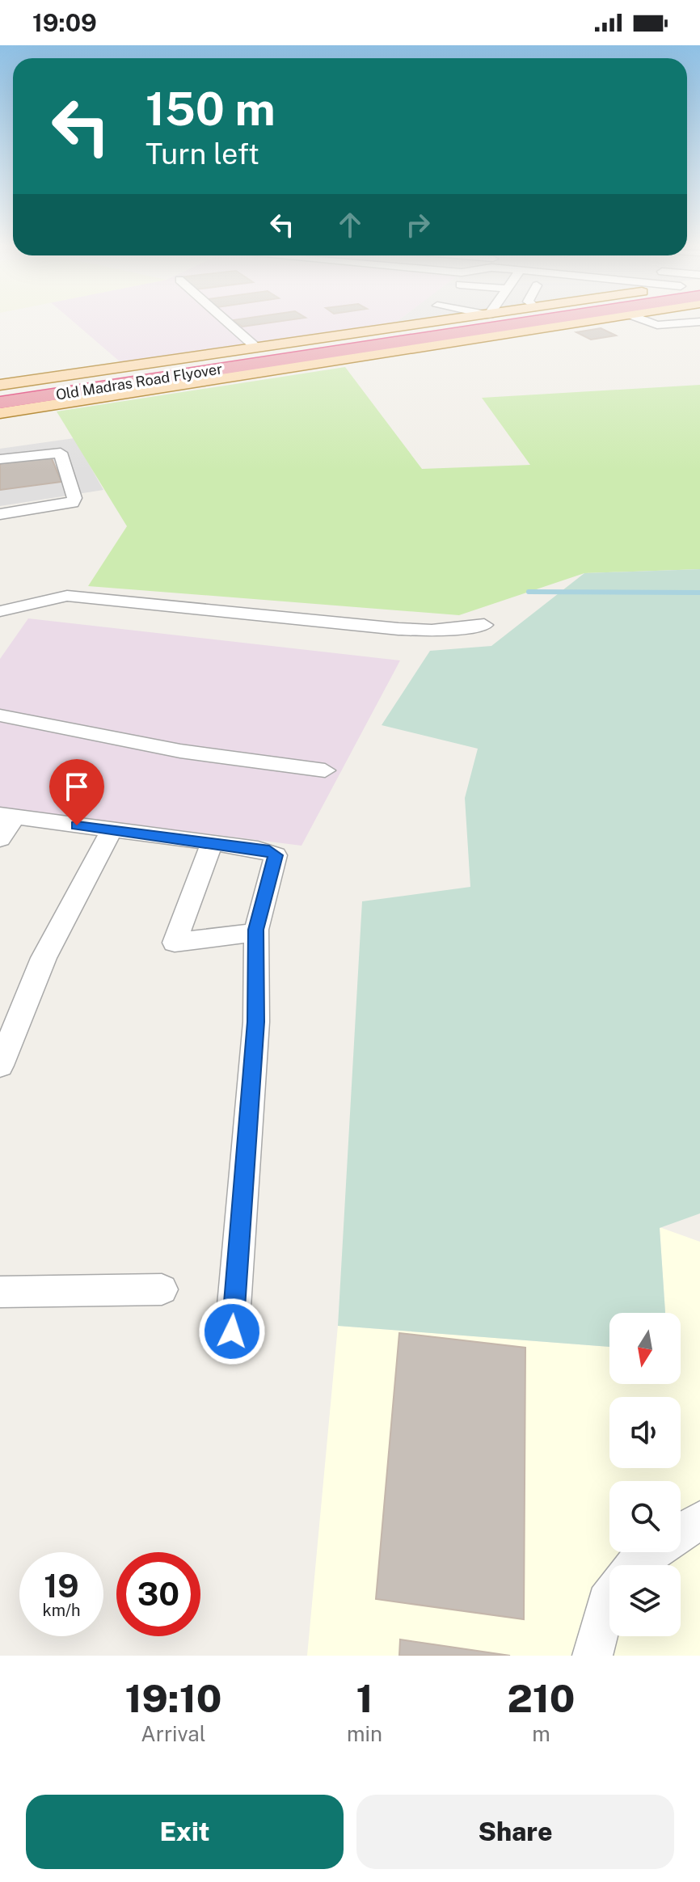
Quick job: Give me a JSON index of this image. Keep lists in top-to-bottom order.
{
  "streets": {
    "highway": ["Old Madras Road Flyover"]
  },
  "north": "bottom",
  "page": {
    "status": "19:09",
    "turn": ["150 m", "Turn left"],
    "speed": "19 km/h",
    "limit": "30",
    "eta": [
      "19:10",
      "Arrival",
      "1",
      "min",
      "210",
      "m"
    ],
    "buttons": ["Exit", "Share"]
  }
}
